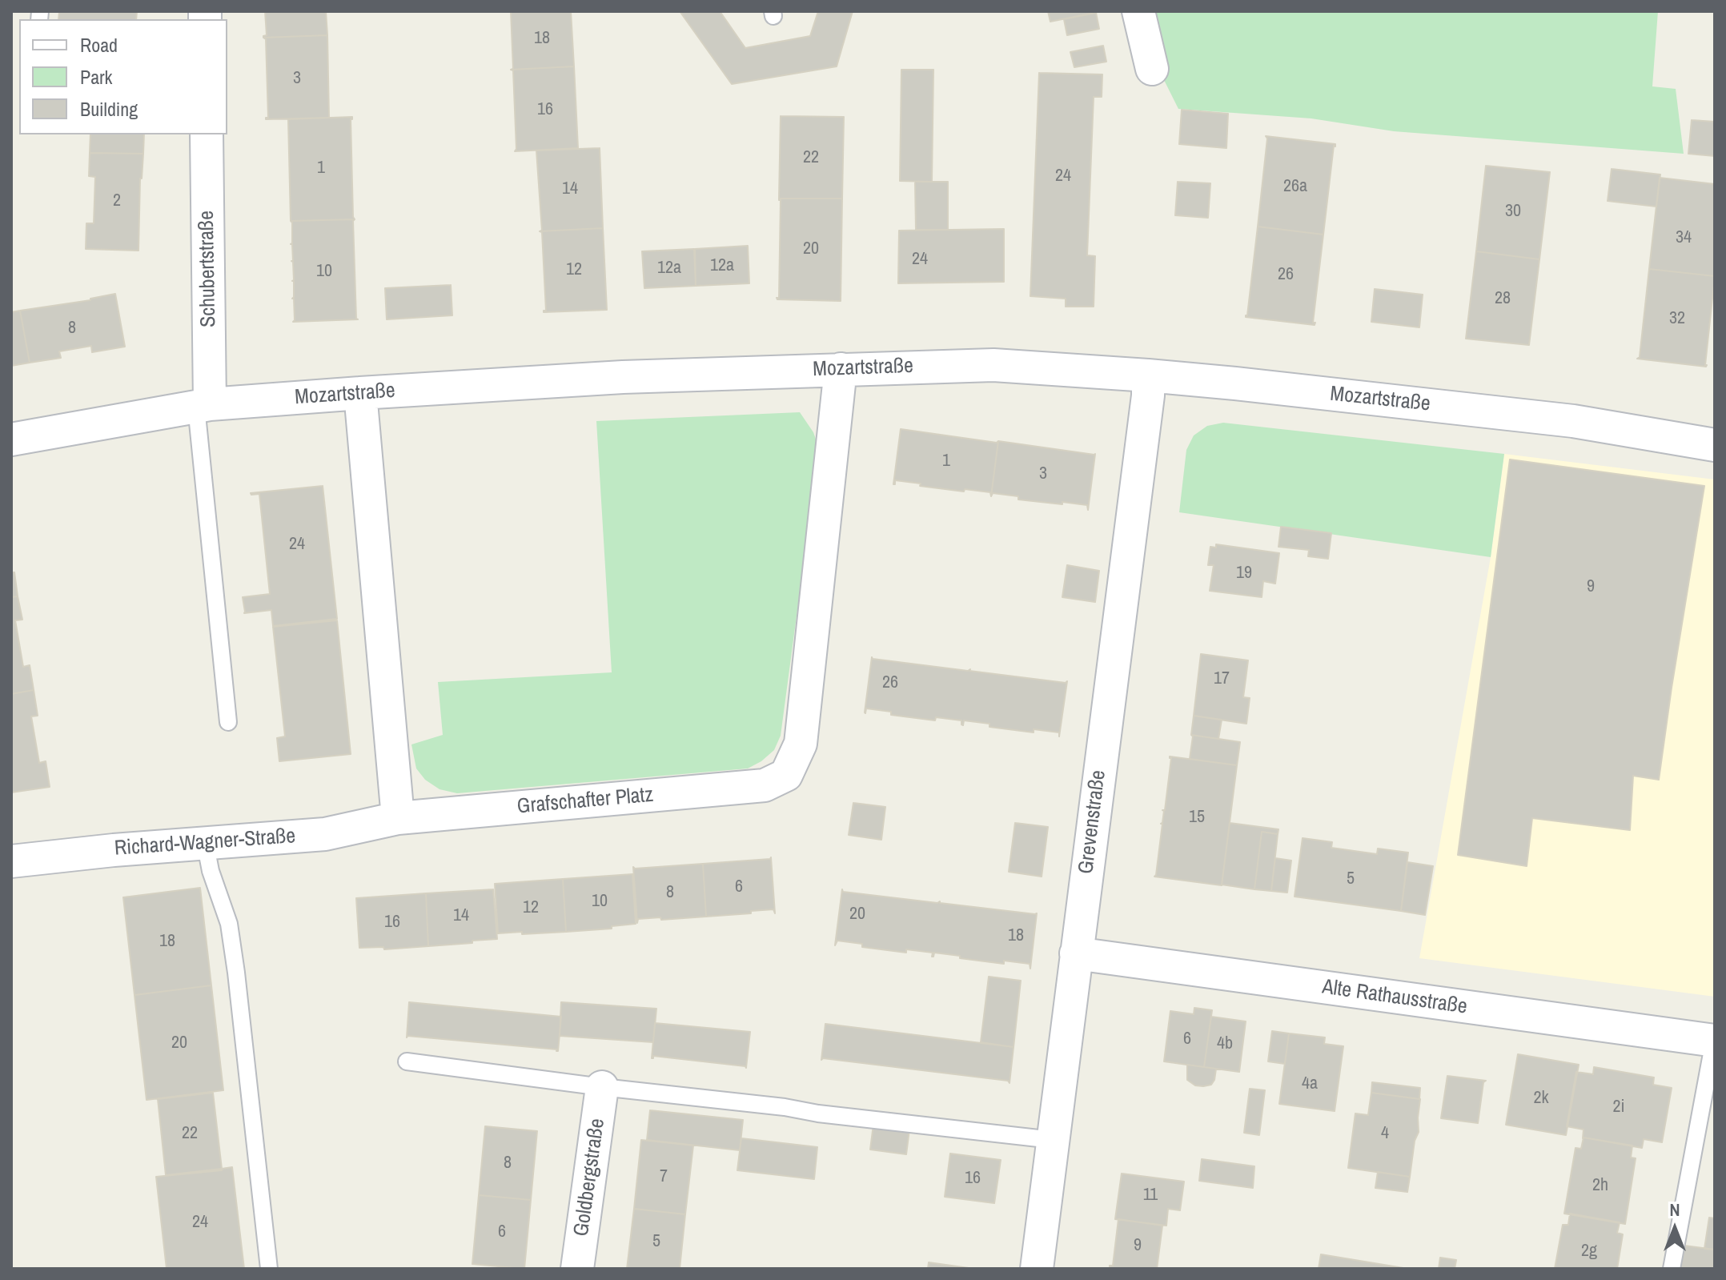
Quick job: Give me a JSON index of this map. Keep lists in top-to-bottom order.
{
  "streets": {
    "street": [
      "Schubertstraße",
      "Mozartstraße",
      "Grafschafter Platz",
      "Grevenstraße",
      "Richard-Wagner-Straße",
      "Alte Rathausstraße",
      "Goldbergstraße"
    ]
  },
  "crossings": [
    ["Schubertstraße", "Mozartstraße"],
    ["Mozartstraße", "Grafschafter Platz"],
    ["Mozartstraße", "Grevenstraße"],
    ["Grafschafter Platz", "Richard-Wagner-Straße"],
    ["Grevenstraße", "Alte Rathausstraße"]
  ],
  "house_numbers": [
    "18",
    "3",
    "16",
    "22",
    "1",
    "24",
    "26a",
    "14",
    "2",
    "30",
    "34",
    "20",
    "24",
    "12a",
    "12a",
    "12",
    "10",
    "26",
    "28",
    "32",
    "8",
    "1",
    "3",
    "24",
    "19",
    "9",
    "17",
    "26",
    "15",
    "5",
    "6",
    "8",
    "10",
    "12",
    "20",
    "14",
    "16",
    "18",
    "18",
    "6",
    "20",
    "4b",
    "4a",
    "2k",
    "2i",
    "22",
    "4",
    "8",
    "7",
    "16",
    "2h",
    "11",
    "24",
    "6",
    "5",
    "9",
    "2g"
  ],
  "legend": ["Road", "Park", "Building"],
  "north": "top"
}
